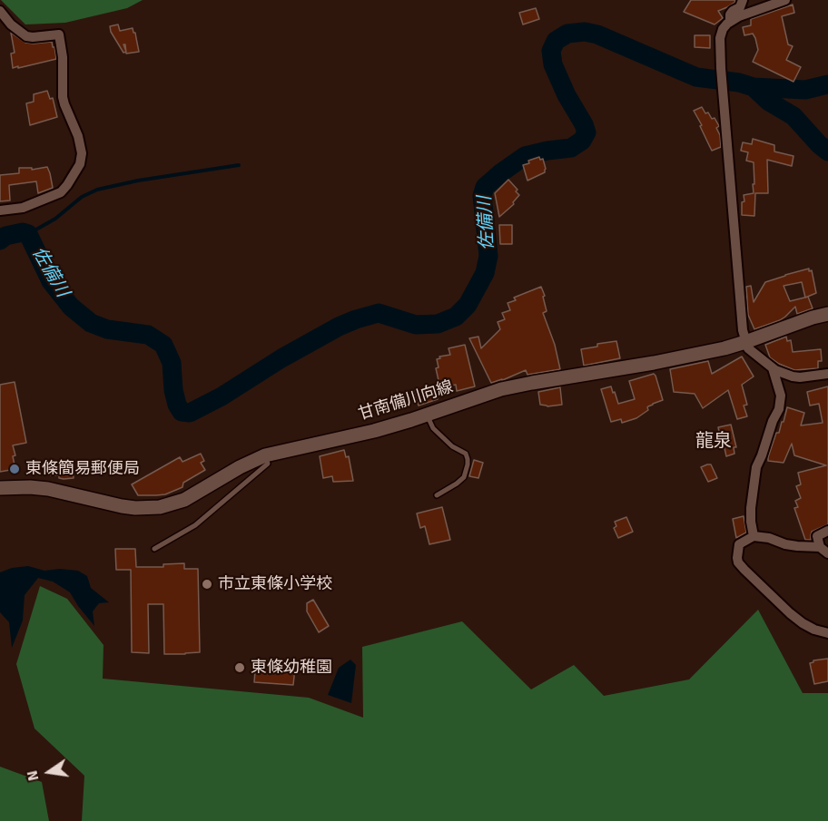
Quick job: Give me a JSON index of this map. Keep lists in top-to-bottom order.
{
  "streets": {
    "main road": ["甘南備川向線"]
  },
  "districts": ["龍泉"],
  "water": ["佐備川"],
  "places": ["東條簡易郵便局", "市立東條小学校", "東條幼稚園"],
  "north": "left"
}
